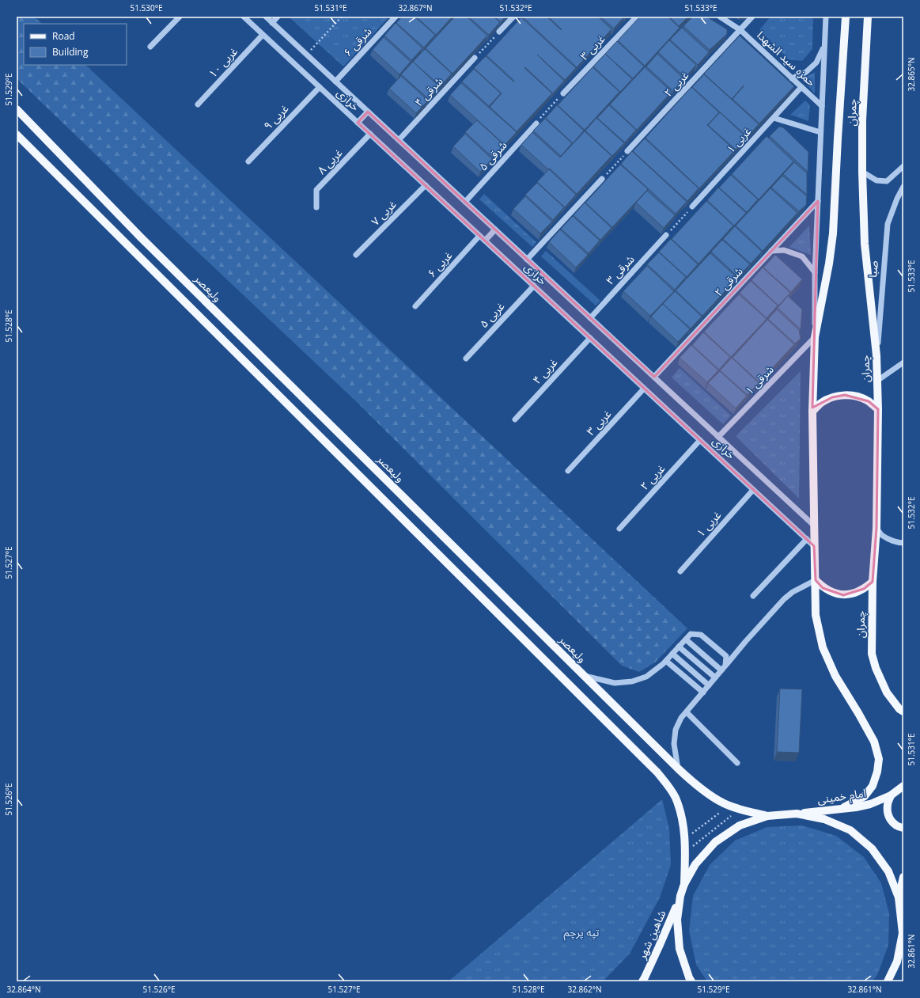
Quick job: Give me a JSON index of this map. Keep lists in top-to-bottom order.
{
  "streets": {
    "main road": [
      "چمران",
      "ولیعصر",
      "امام خمینی",
      "شاهین شهر"
    ],
    "street": [
      "۶ شرقی",
      "۳ غربی",
      "حمزه سید الشهدا",
      "۱۰ غربی",
      "۲ غربی",
      "۴ شرقی",
      "خرازی",
      "۹ غربی",
      "۱ غربی",
      "۵ شرقی",
      "۸ غربی",
      "۷ غربی",
      "۶ غربی",
      "صبا",
      "۳ شرقی",
      "۲ شرقی",
      "۵ غربی",
      "۴ غربی",
      "۱ شرقی"
    ]
  },
  "crossings": [
    ["۶ شرقی", "خرازی"],
    ["۳ غربی", "خرازی"],
    ["حمزه سید الشهدا", "۲ غربی"],
    ["حمزه سید الشهدا", "چمران"],
    ["حمزه سید الشهدا", "۱ غربی"],
    ["۱۰ غربی", "خرازی"],
    ["۲ غربی", "خرازی"],
    ["۴ شرقی", "خرازی"],
    ["خرازی", "چمران"],
    ["خرازی", "۹ غربی"],
    ["خرازی", "۱ غربی"],
    ["خرازی", "۵ شرقی"],
    ["خرازی", "۸ غربی"],
    ["خرازی", "۷ غربی"],
    ["خرازی", "۶ غربی"],
    ["خرازی", "۳ شرقی"],
    ["خرازی", "۲ شرقی"],
    ["خرازی", "۵ غربی"],
    ["خرازی", "۴ غربی"],
    ["خرازی", "۱ شرقی"],
    ["چمران", "صبا"],
    ["چمران", "۲ شرقی"],
    ["چمران", "۱ شرقی"],
    ["چمران", "امام خمینی"]
  ],
  "parks": ["تپه پرچم"],
  "legend": ["Road", "Building"],
  "coordinates": [
    "51.530°E",
    "51.531°E",
    "32.867°N",
    "51.532°E",
    "51.533°E",
    "32.865°N",
    "51.529°E",
    "51.528°E",
    "51.527°E",
    "51.526°E",
    "32.861°N",
    "32.864°N",
    "32.862°N"
  ]
}
